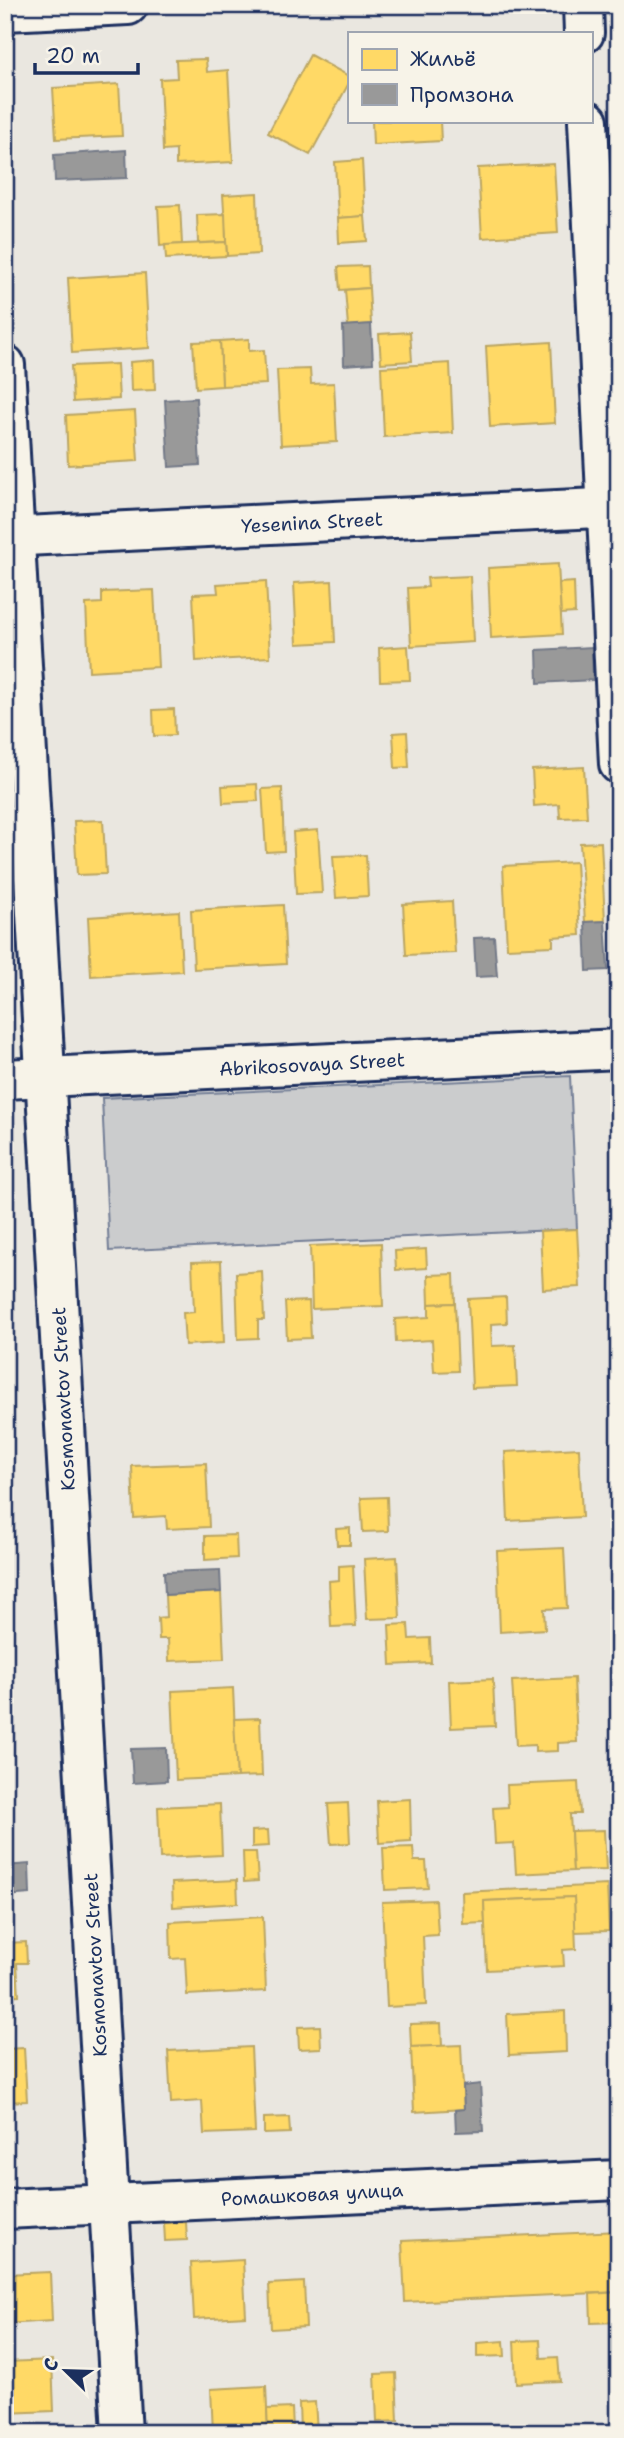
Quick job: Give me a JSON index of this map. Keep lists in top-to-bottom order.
{
  "streets": {
    "street": [
      "Yesenina Street",
      "Abrikosovaya Street",
      "Kosmonavtov Street",
      "Ромашковая улица"
    ]
  },
  "crossings": [
    ["Yesenina Street", "Kosmonavtov Street"],
    ["Abrikosovaya Street", "Kosmonavtov Street"],
    ["Kosmonavtov Street", "Ромашковая улица"]
  ],
  "legend": ["Жильё", "Промзона"],
  "scale_bar": "20 m",
  "north": "top left"
}
